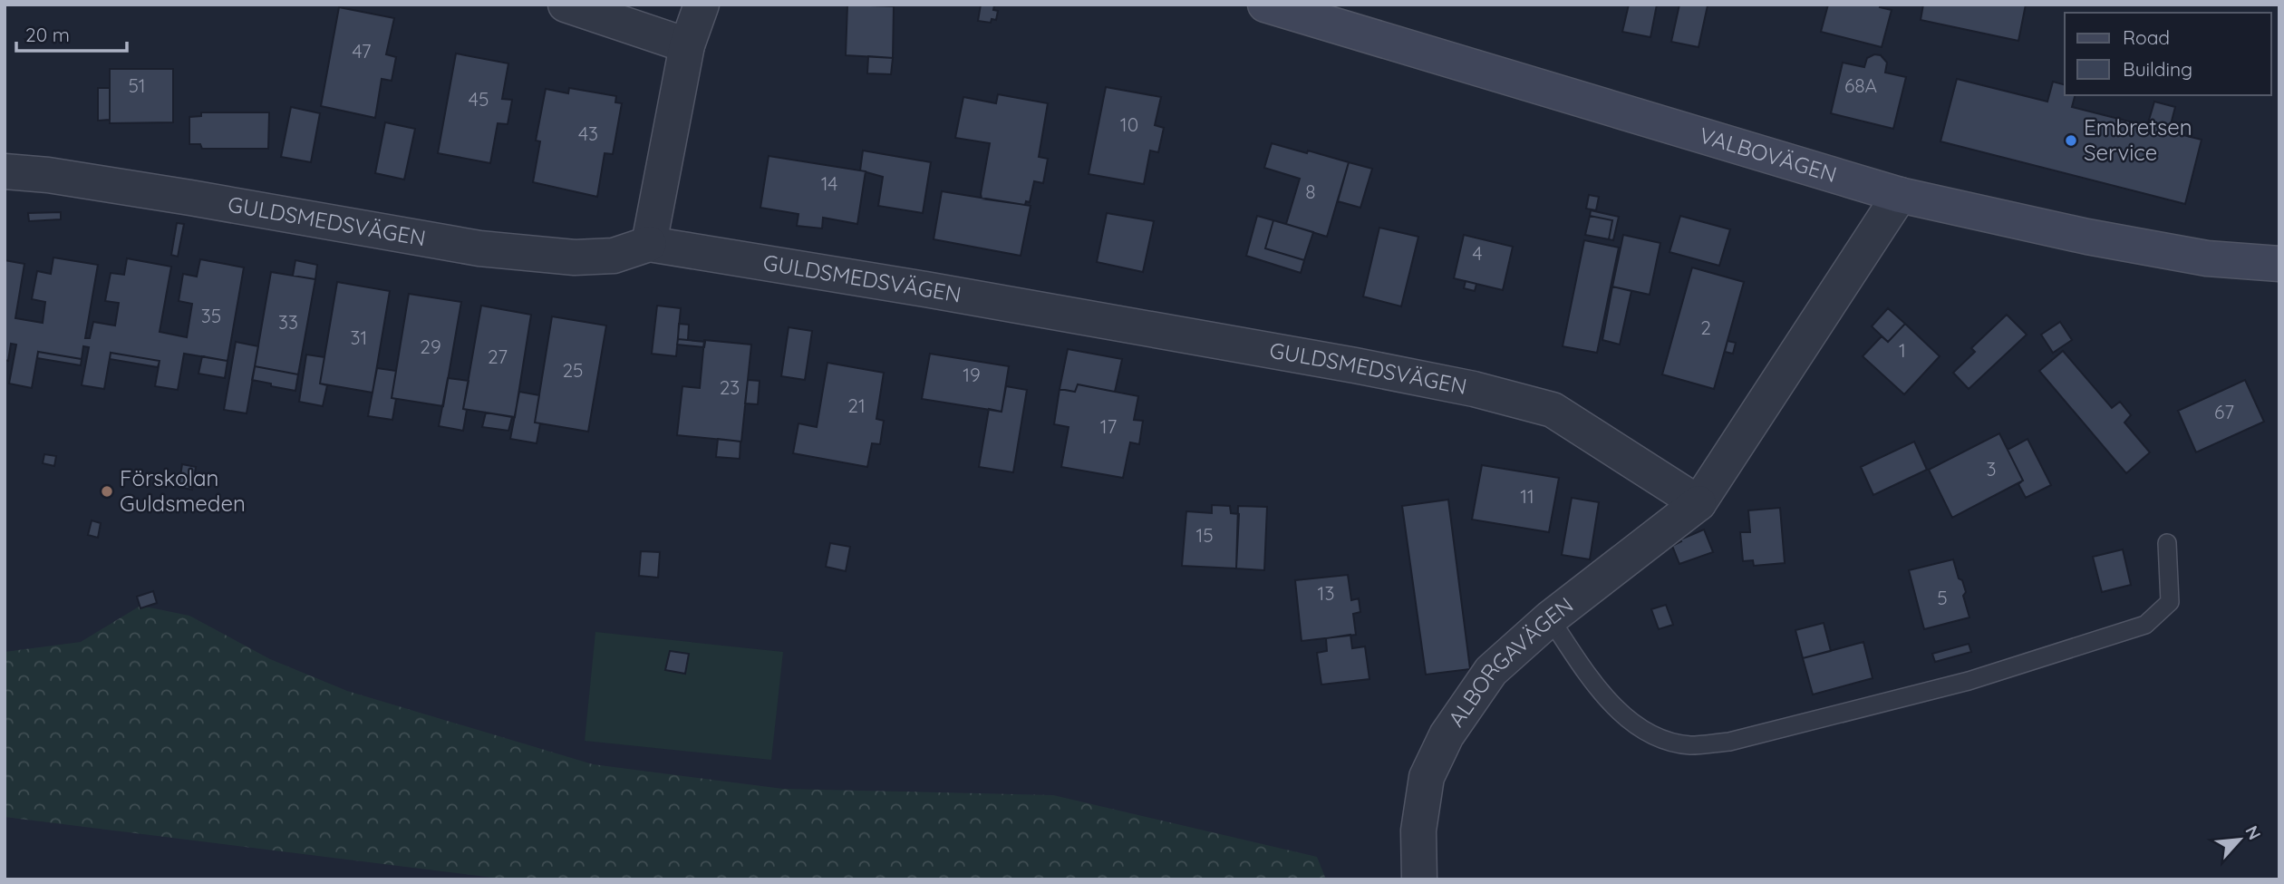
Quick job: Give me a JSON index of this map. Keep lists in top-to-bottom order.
{
  "streets": {
    "main road": ["VALBOVÄGEN"],
    "street": ["GULDSMEDSVÄGEN", "ALBORGAVÄGEN"]
  },
  "crossings": [
    ["GULDSMEDSVÄGEN", "ALBORGAVÄGEN"]
  ],
  "places": ["Embretsen Service", "Förskolan Guldsmeden"],
  "house_numbers": [
    "47",
    "51",
    "68A",
    "45",
    "10",
    "43",
    "14",
    "8",
    "4",
    "35",
    "33",
    "2",
    "31",
    "29",
    "1",
    "27",
    "25",
    "19",
    "23",
    "21",
    "67",
    "17",
    "3",
    "11",
    "15",
    "13",
    "5"
  ],
  "legend": ["Road", "Building"],
  "scale_bar": "20 m",
  "north": "top right"
}
